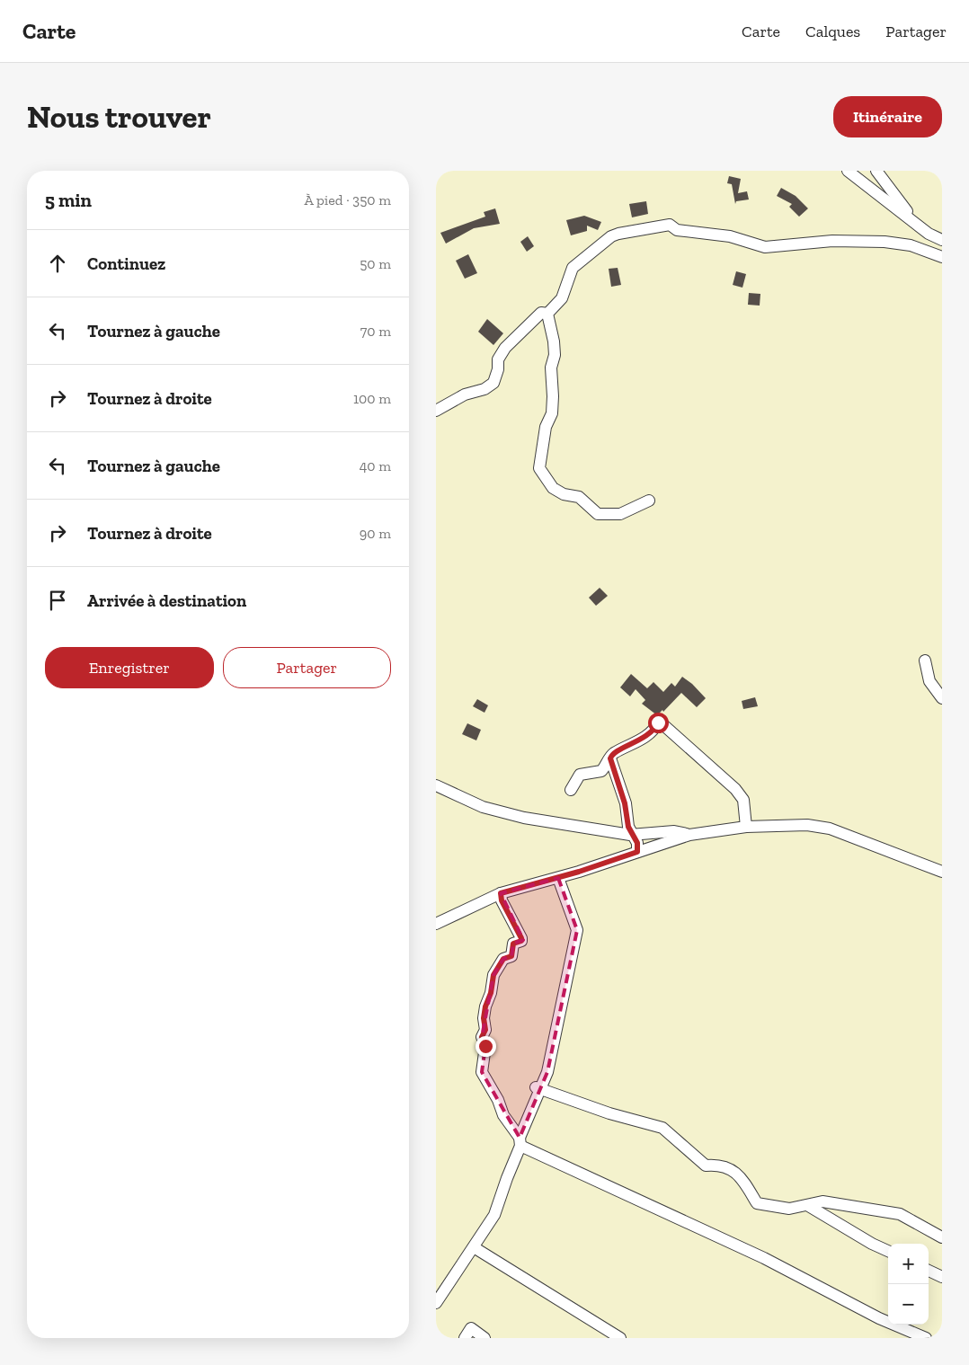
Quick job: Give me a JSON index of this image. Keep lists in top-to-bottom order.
{
  "page": {
    "header": "Carte",
    "nav": ["Carte", "Calques", "Partager"],
    "buttons": [
      "Itinéraire",
      ["Enregistrer", "Partager"]
    ],
    "title": "Nous trouver",
    "heading": ["5 min", "À pied · 350 m"],
    "list": [
      ["Continuez", "50 m"],
      ["Tournez à gauche", "70 m"],
      ["Tournez à droite", "100 m"],
      ["Tournez à gauche", "40 m"],
      ["Tournez à droite", "90 m"],
      "Arrivée à destination"
    ],
    "map_buttons": ["+", "−"]
  }
}
